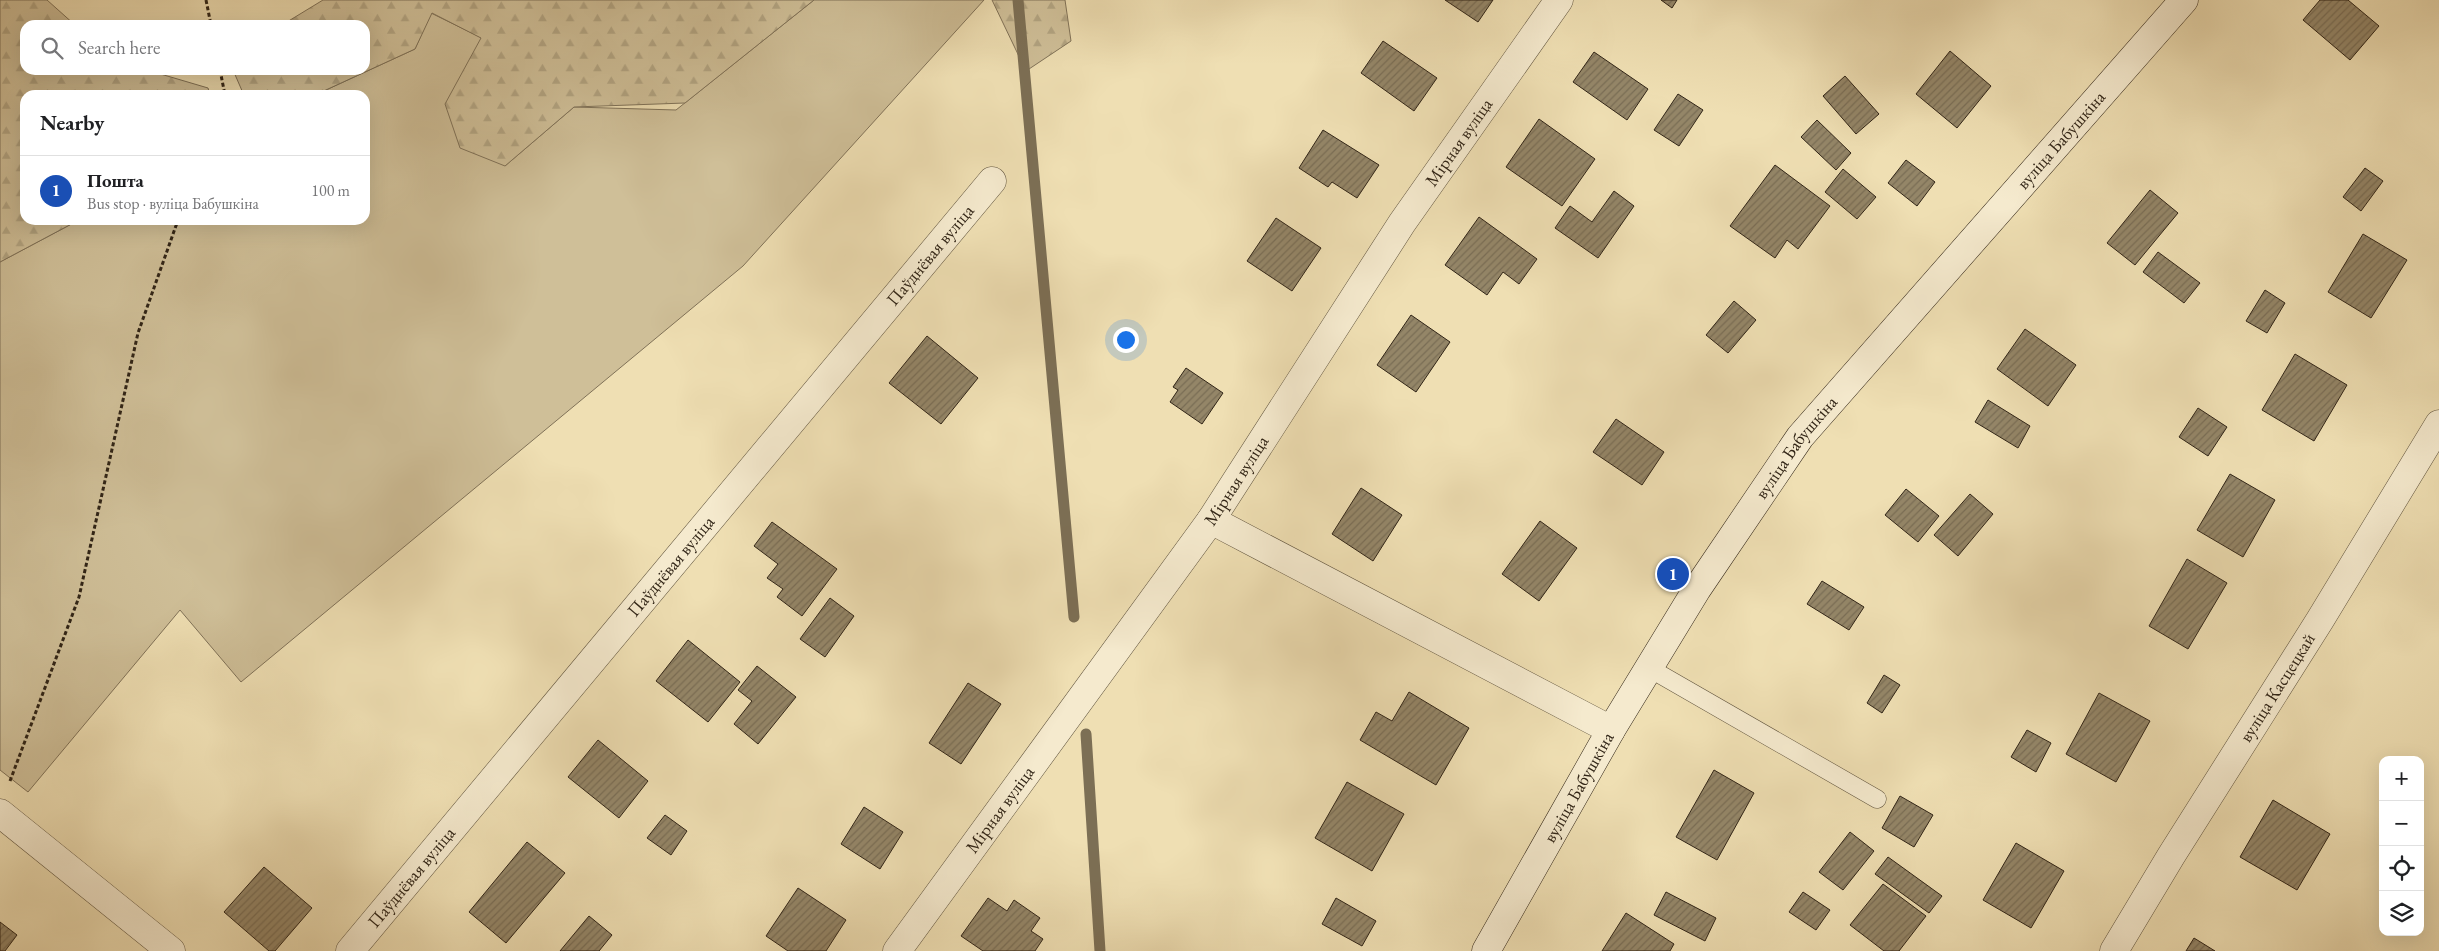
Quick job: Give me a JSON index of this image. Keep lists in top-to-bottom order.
{
  "streets": {
    "street": [
      "вуліца Бабушкіна",
      "Мірная вуліца",
      "Паўднёвая вуліца",
      "вуліца Касцецкай"
    ]
  },
  "page": {
    "search": "Search here",
    "heading": "Nearby",
    "list": [
      {
        "mark": "1",
        "name": "Пошта",
        "note": "Bus stop · вуліца Бабушкіна",
        "value": "100 m"
      }
    ],
    "pins": "1",
    "map_buttons": ["+", "−"]
  }
}
